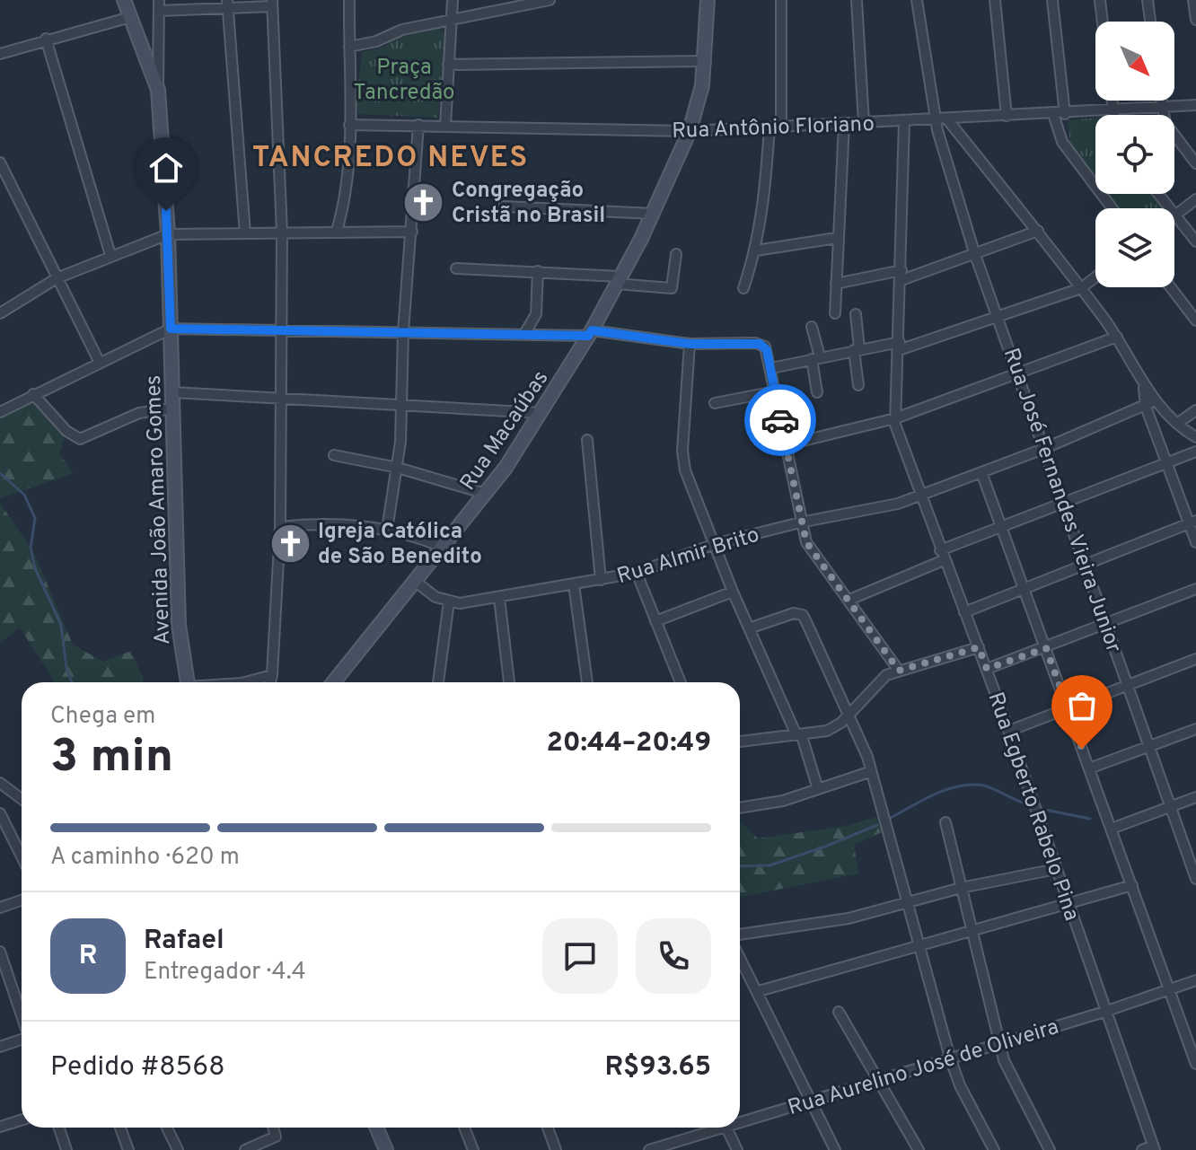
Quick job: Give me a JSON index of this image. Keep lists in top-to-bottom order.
{
  "streets": {
    "street": [
      "Rua Antônio Floriano",
      "Rua Macaúbas",
      "Rua José Fernandes Vieira Junior",
      "Avenida João Amaro Gomes",
      "Rua Almir Brito",
      "Rua Egberto Rabelo Pina",
      "Rua Aurelino José de Oliveira"
    ]
  },
  "crossings": [
    ["Rua Antônio Floriano", "Rua Macaúbas"],
    ["Rua Antônio Floriano", "Rua José Fernandes Vieira Junior"],
    ["Rua Antônio Floriano", "Rua Egberto Rabelo Pina"],
    ["Rua José Fernandes Vieira Junior", "Rua Almir Brito"],
    ["Rua Almir Brito", "Rua Egberto Rabelo Pina"],
    ["Rua Egberto Rabelo Pina", "Rua Aurelino José de Oliveira"]
  ],
  "districts": ["TANCREDO NEVES"],
  "parks": ["Praça Tancredão"],
  "places": {
    "church": ["Congregação Cristã no Brasil", "Igreja Católica de São Benedito"]
  },
  "north": "bottom right",
  "page": {
    "heading": ["3 min", "Chega em", "20:44–20:49"],
    "panel": [
      "Rafael",
      "Entregador · 4.4",
      "Pedido #8568",
      "R$93.65"
    ],
    "bar": "A caminho · 620 m",
    "round": "R"
  }
}
